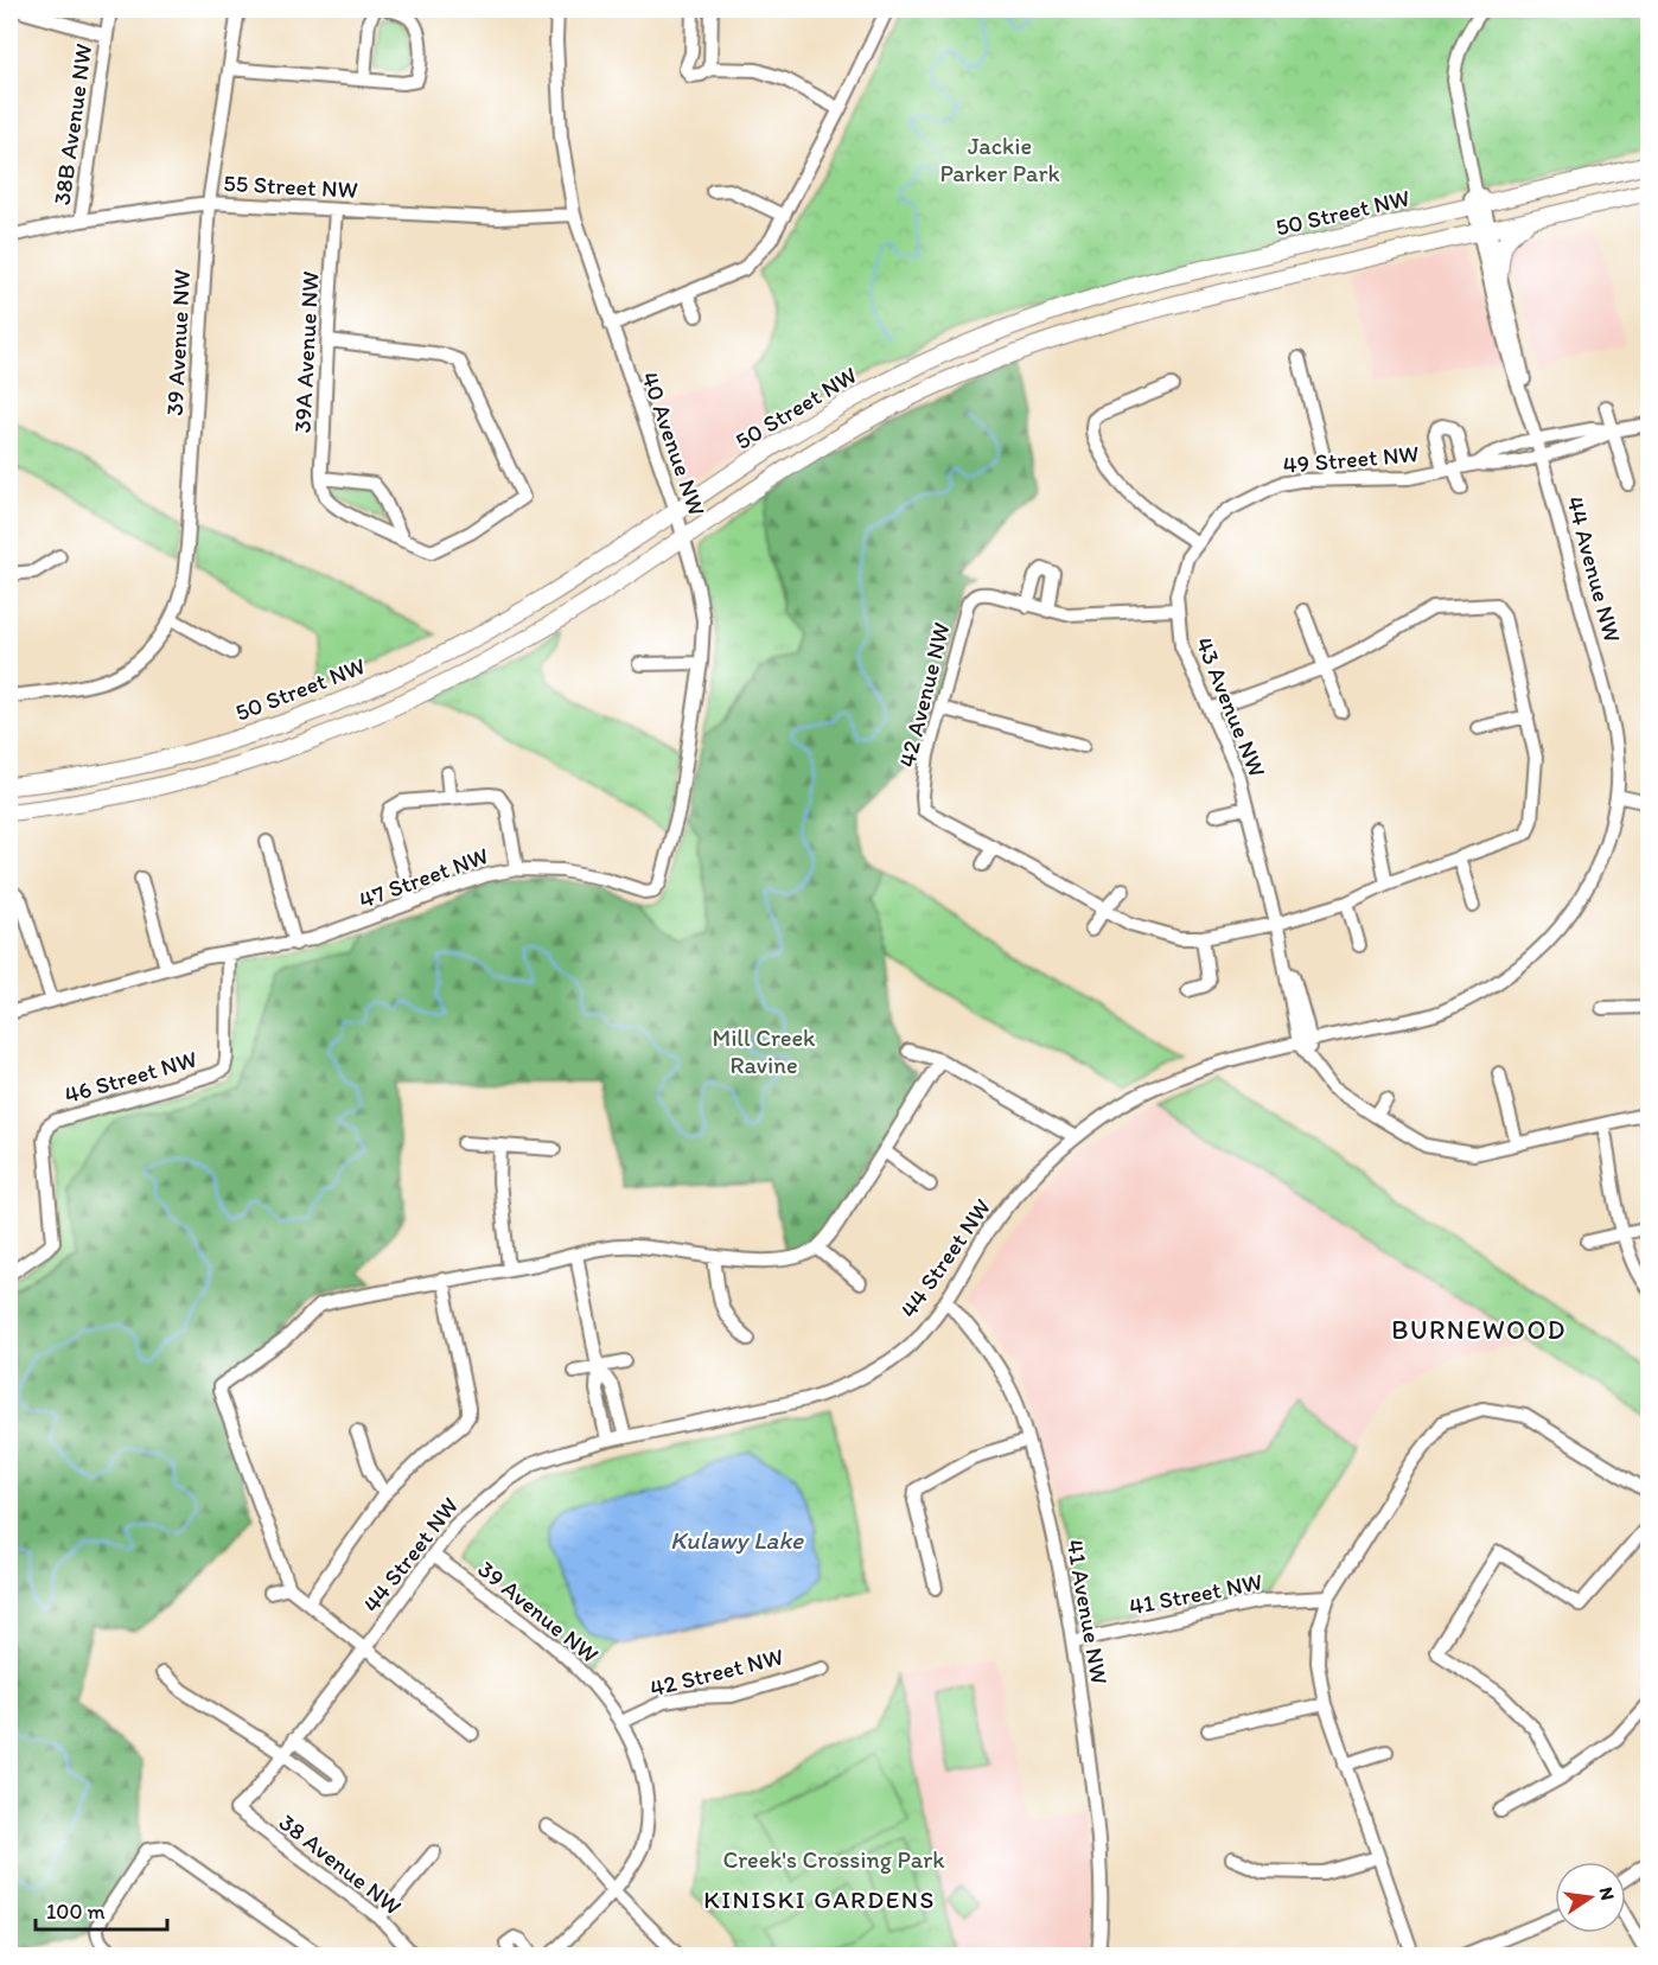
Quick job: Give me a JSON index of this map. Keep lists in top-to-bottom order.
{
  "streets": {
    "main road": ["50 Street NW"],
    "street": [
      "38B Avenue NW",
      "55 Street NW",
      "39 Avenue NW",
      "39A Avenue NW",
      "40 Avenue NW",
      "49 Street NW",
      "44 Avenue NW",
      "42 Avenue NW",
      "43 Avenue NW",
      "47 Street NW",
      "46 Street NW",
      "44 Street NW",
      "41 Street NW",
      "41 Avenue NW",
      "42 Street NW",
      "38 Avenue NW"
    ]
  },
  "crossings": [
    ["38B Avenue NW", "55 Street NW"],
    ["55 Street NW", "39 Avenue NW"],
    ["55 Street NW", "39A Avenue NW"],
    ["55 Street NW", "40 Avenue NW"],
    ["50 Street NW", "40 Avenue NW"],
    ["50 Street NW", "44 Avenue NW"],
    ["39 Avenue NW", "44 Street NW"],
    ["39 Avenue NW", "42 Street NW"],
    ["40 Avenue NW", "47 Street NW"],
    ["49 Street NW", "44 Avenue NW"],
    ["49 Street NW", "43 Avenue NW"],
    ["44 Avenue NW", "44 Street NW"],
    ["43 Avenue NW", "44 Street NW"],
    ["47 Street NW", "46 Street NW"],
    ["44 Street NW", "41 Avenue NW"],
    ["44 Street NW", "38 Avenue NW"],
    ["41 Street NW", "41 Avenue NW"]
  ],
  "districts": ["BURNEWOOD", "KINISKI GARDENS"],
  "water": ["Kulawy Lake"],
  "parks": ["Jackie Parker Park", "Mill Creek Ravine", "Creek's Crossing Park"],
  "scale_bar": "100 m",
  "north": "right"
}
